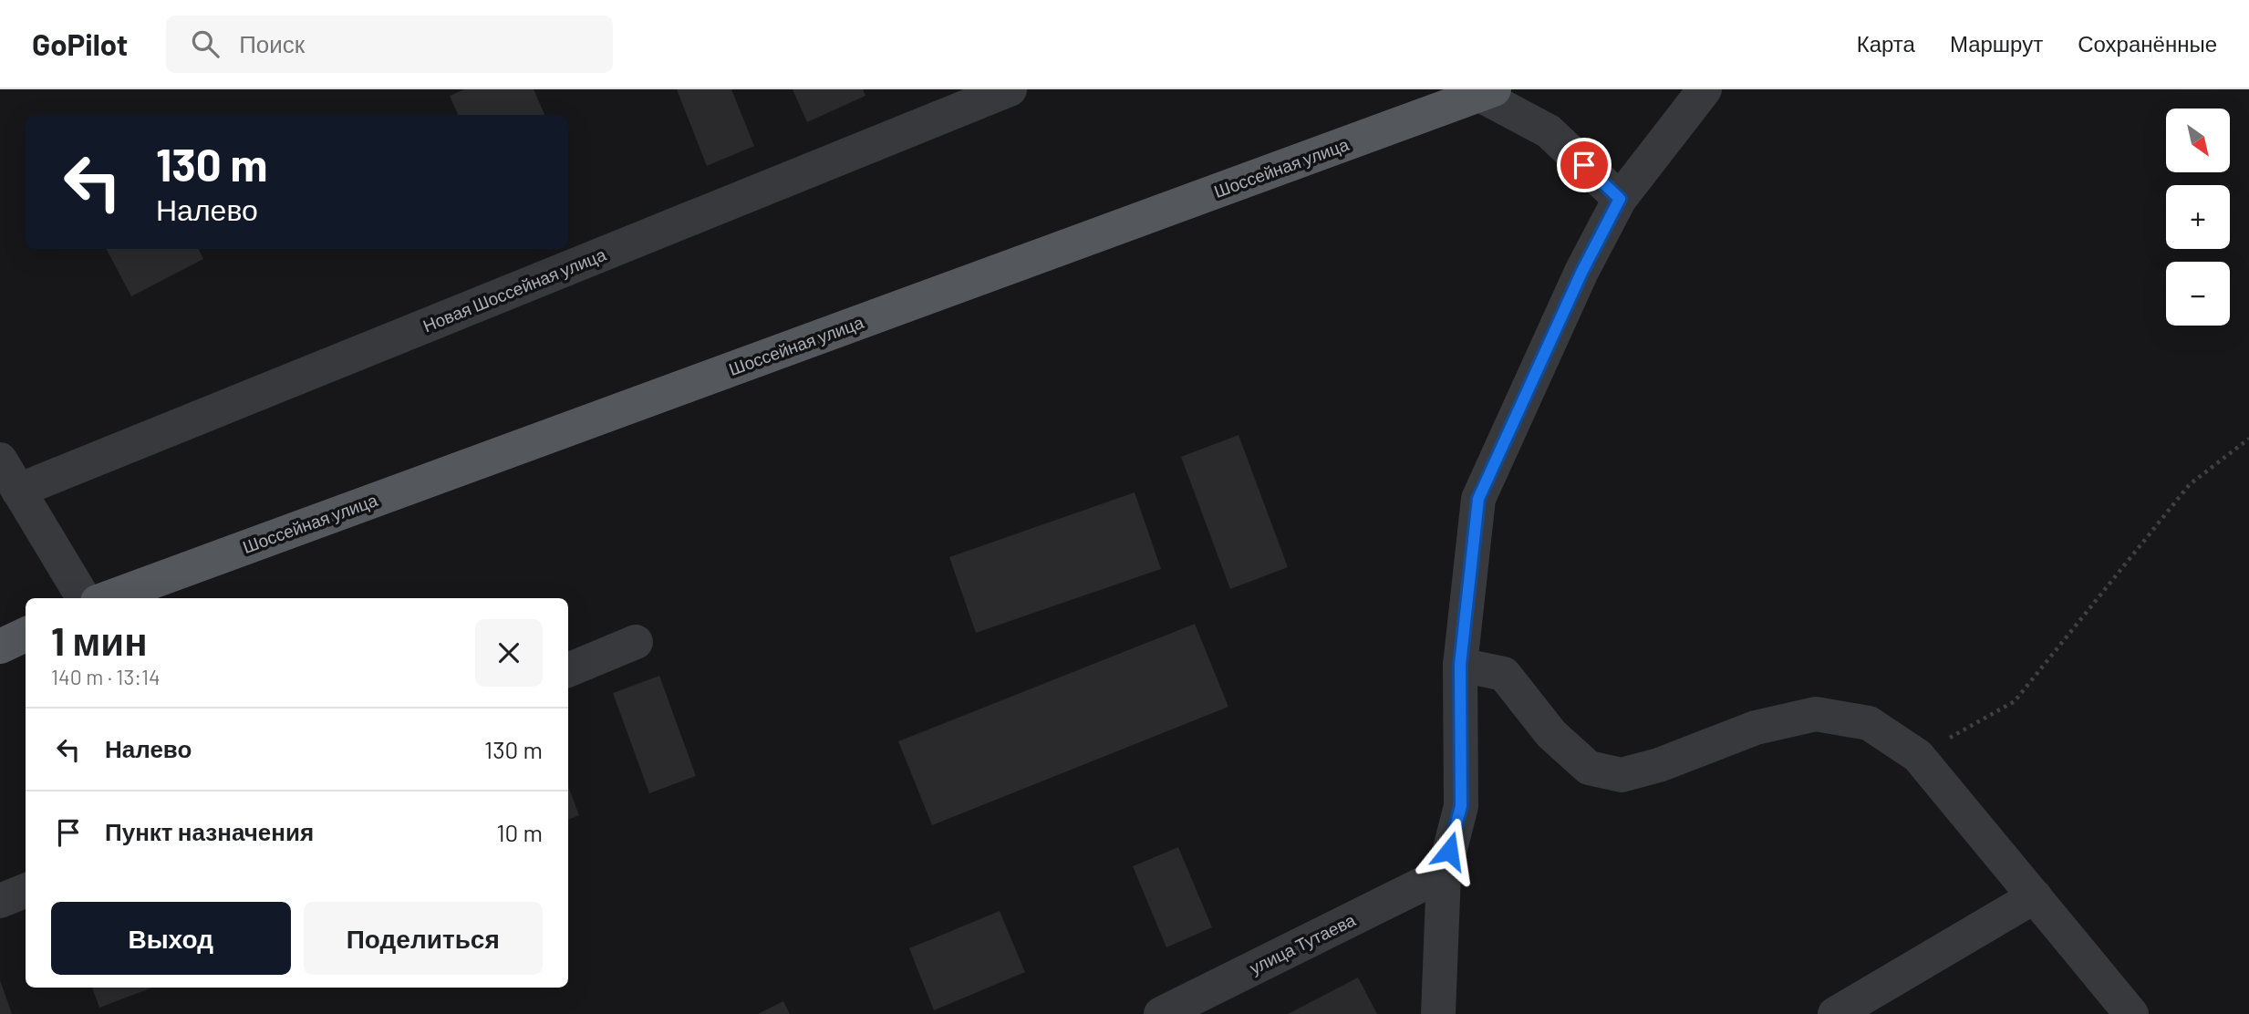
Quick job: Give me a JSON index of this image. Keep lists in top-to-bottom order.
{
  "streets": {
    "main road": ["Шоссейная улица"],
    "street": ["Новая Шоссейная улица", "улица Тутаева"]
  },
  "north": "bottom right",
  "page": {
    "header": "GoPilot",
    "search": "Поиск",
    "nav": ["Карта", "Маршрут", "Сохранённые"],
    "map_buttons": ["+", "−"],
    "turn": ["130 m", "Налево"],
    "heading": ["1 мин", "140 m · 13:14"],
    "list": [
      {
        "name": "Налево",
        "value": "130 m"
      },
      {
        "name": "Пункт назначения",
        "value": "10 m"
      }
    ],
    "buttons": ["Выход", "Поделиться"]
  }
}
